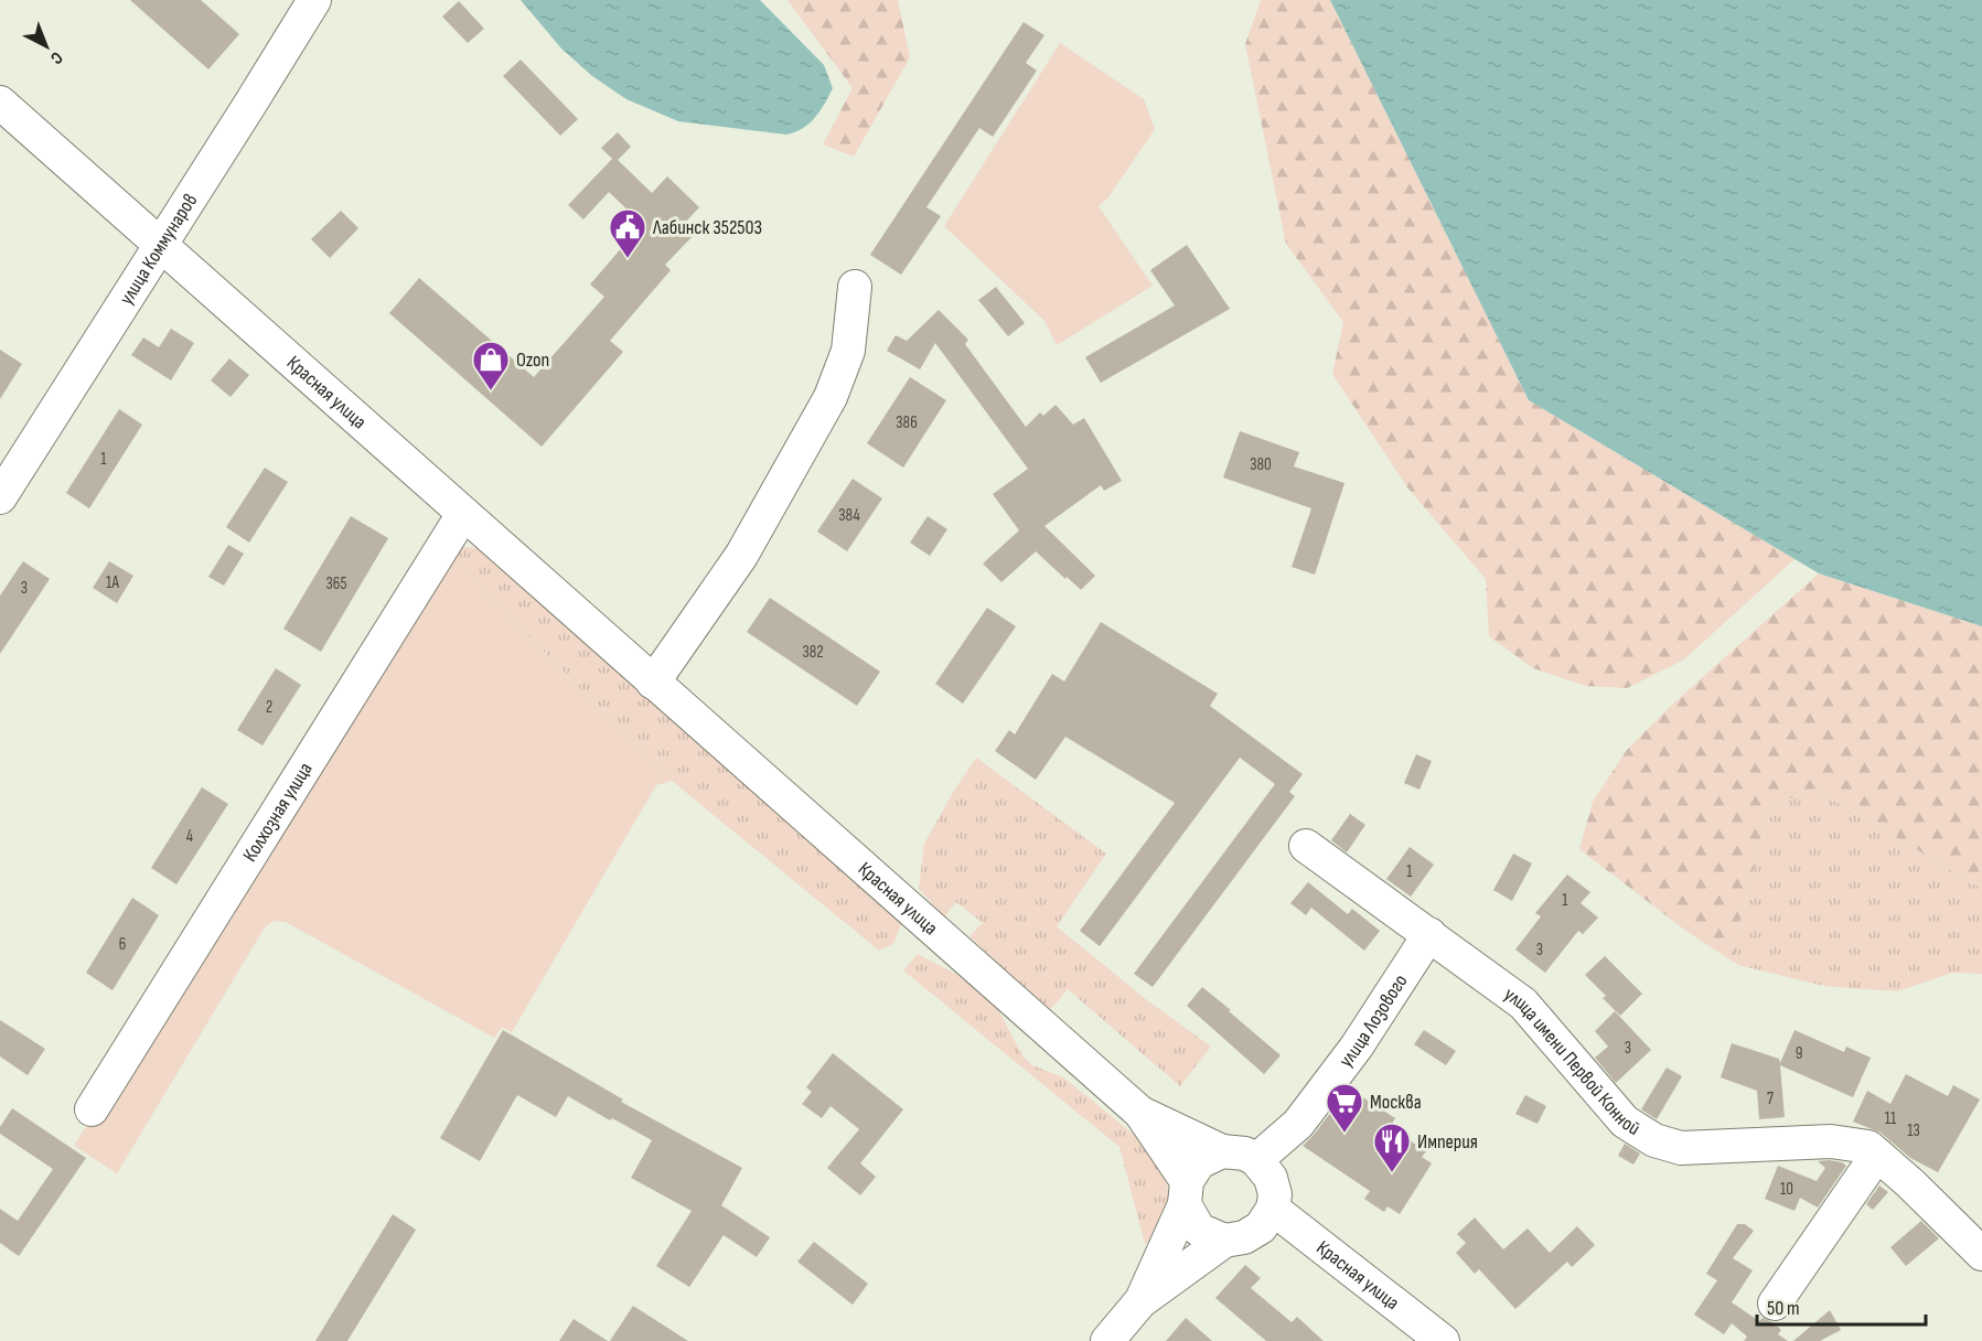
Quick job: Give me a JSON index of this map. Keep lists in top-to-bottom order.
{
  "streets": {
    "street": [
      "улица Коммунаров",
      "Красная улица",
      "Колхозная улица",
      "улица Лозового",
      "улица имени Первой Конной"
    ]
  },
  "crossings": [
    ["улица Коммунаров", "Красная улица"],
    ["Красная улица", "Колхозная улица"],
    ["Красная улица", "улица Лозового"],
    ["улица Лозового", "улица имени Первой Конной"]
  ],
  "places": {
    "public building": ["Лабинск 352503"],
    "shop": ["Ozon"],
    "supermarket": ["Москва"],
    "restaurant": ["Империя"]
  },
  "house_numbers": [
    "386",
    "1",
    "380",
    "384",
    "1А",
    "365",
    "3",
    "382",
    "2",
    "4",
    "1",
    "1",
    "6",
    "3",
    "3",
    "9",
    "7",
    "11",
    "13",
    "10"
  ],
  "scale_bar": "50 m",
  "north": "bottom right"
}
